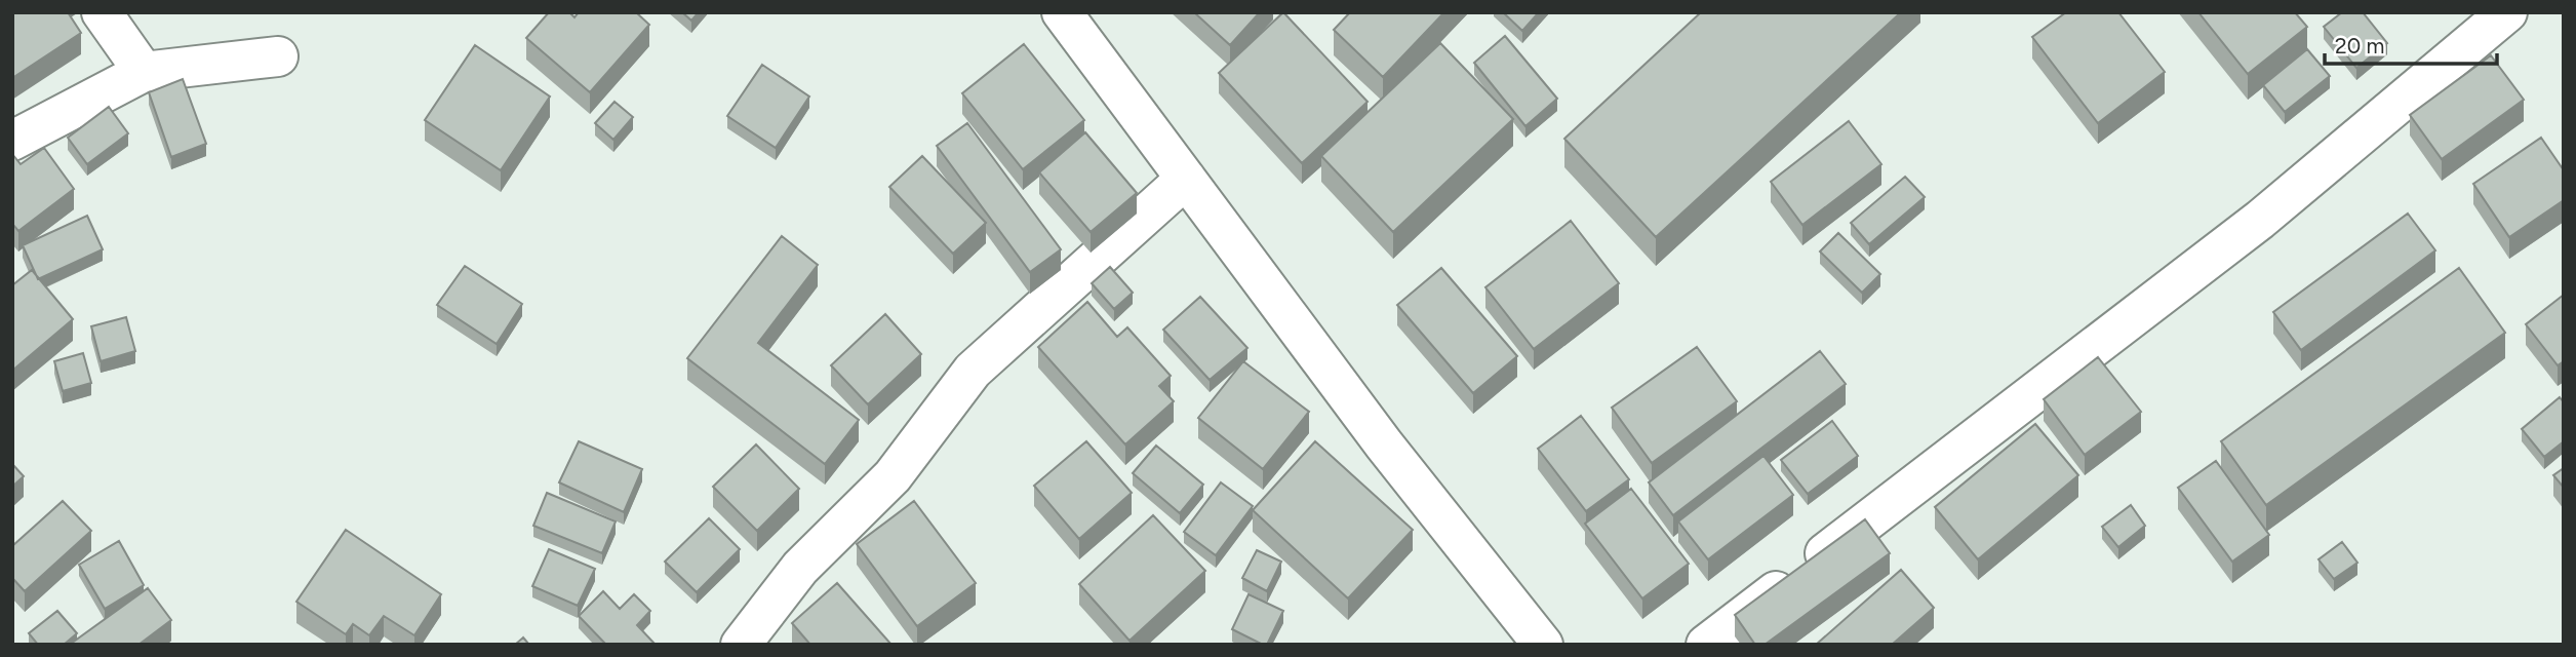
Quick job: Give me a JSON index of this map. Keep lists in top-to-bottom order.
{
  "scale_bar": "20 m"
}
